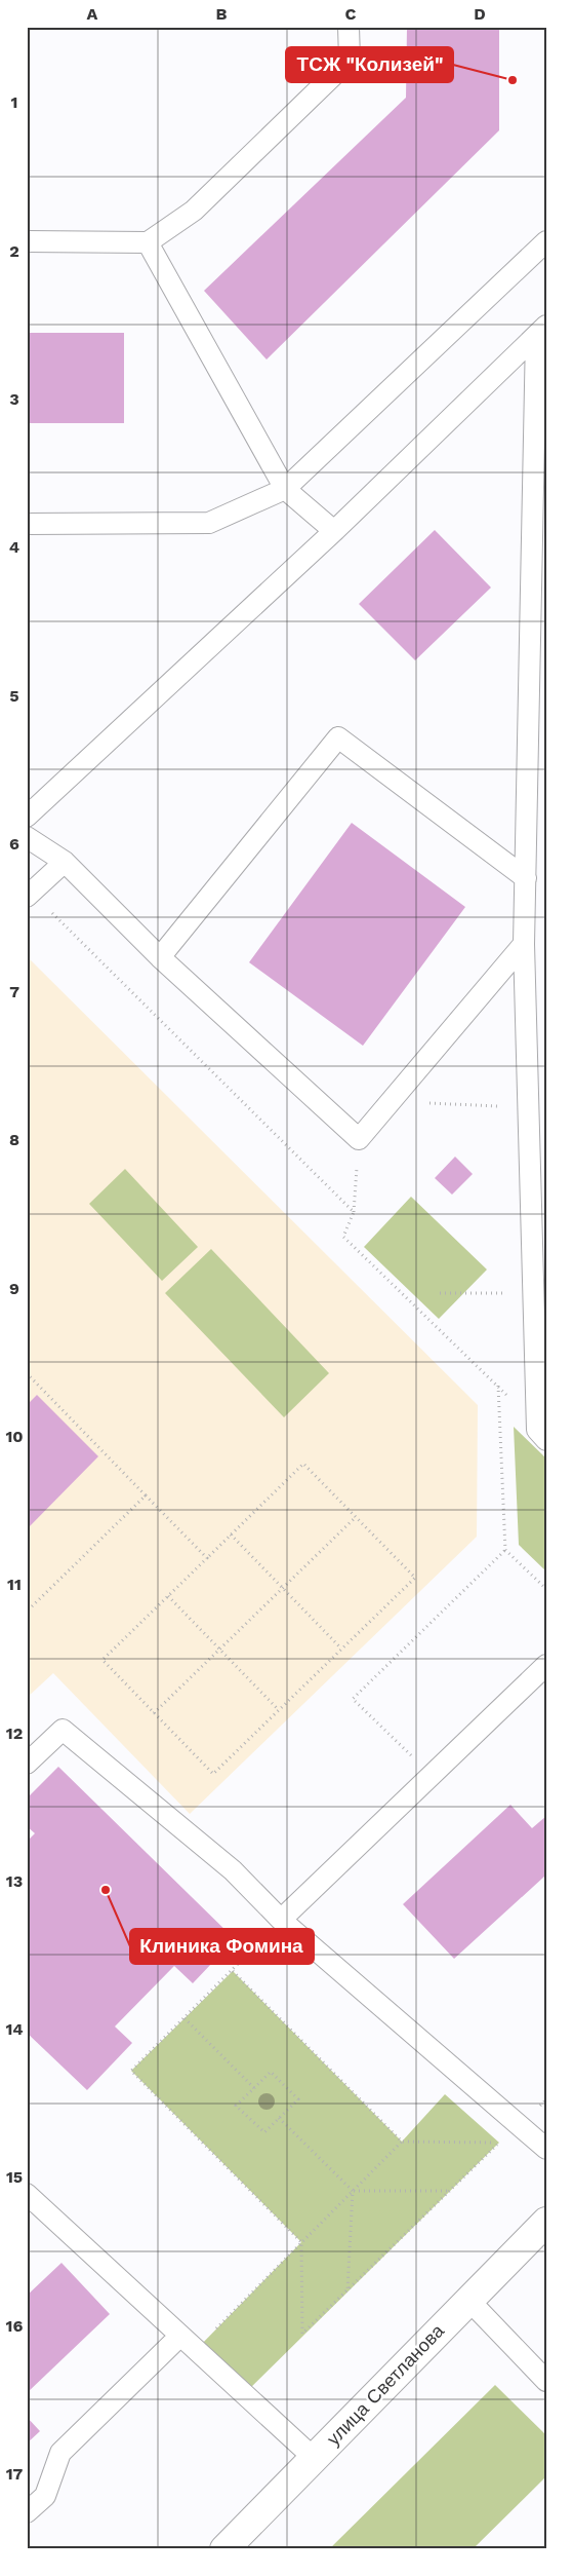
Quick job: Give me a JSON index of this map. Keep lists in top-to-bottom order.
{
  "streets": {
    "street": ["улица Светланова"]
  },
  "places": ["ТСЖ \"Колизей\"", "Клиника Фомина"],
  "grid": {
    "columns": [
      "A",
      "B",
      "C",
      "D"
    ],
    "rows": [
      "1",
      "2",
      "3",
      "4",
      "5",
      "6",
      "7",
      "8",
      "9",
      "10",
      "11",
      "12",
      "13",
      "14",
      "15",
      "16",
      "17"
    ]
  }
}
